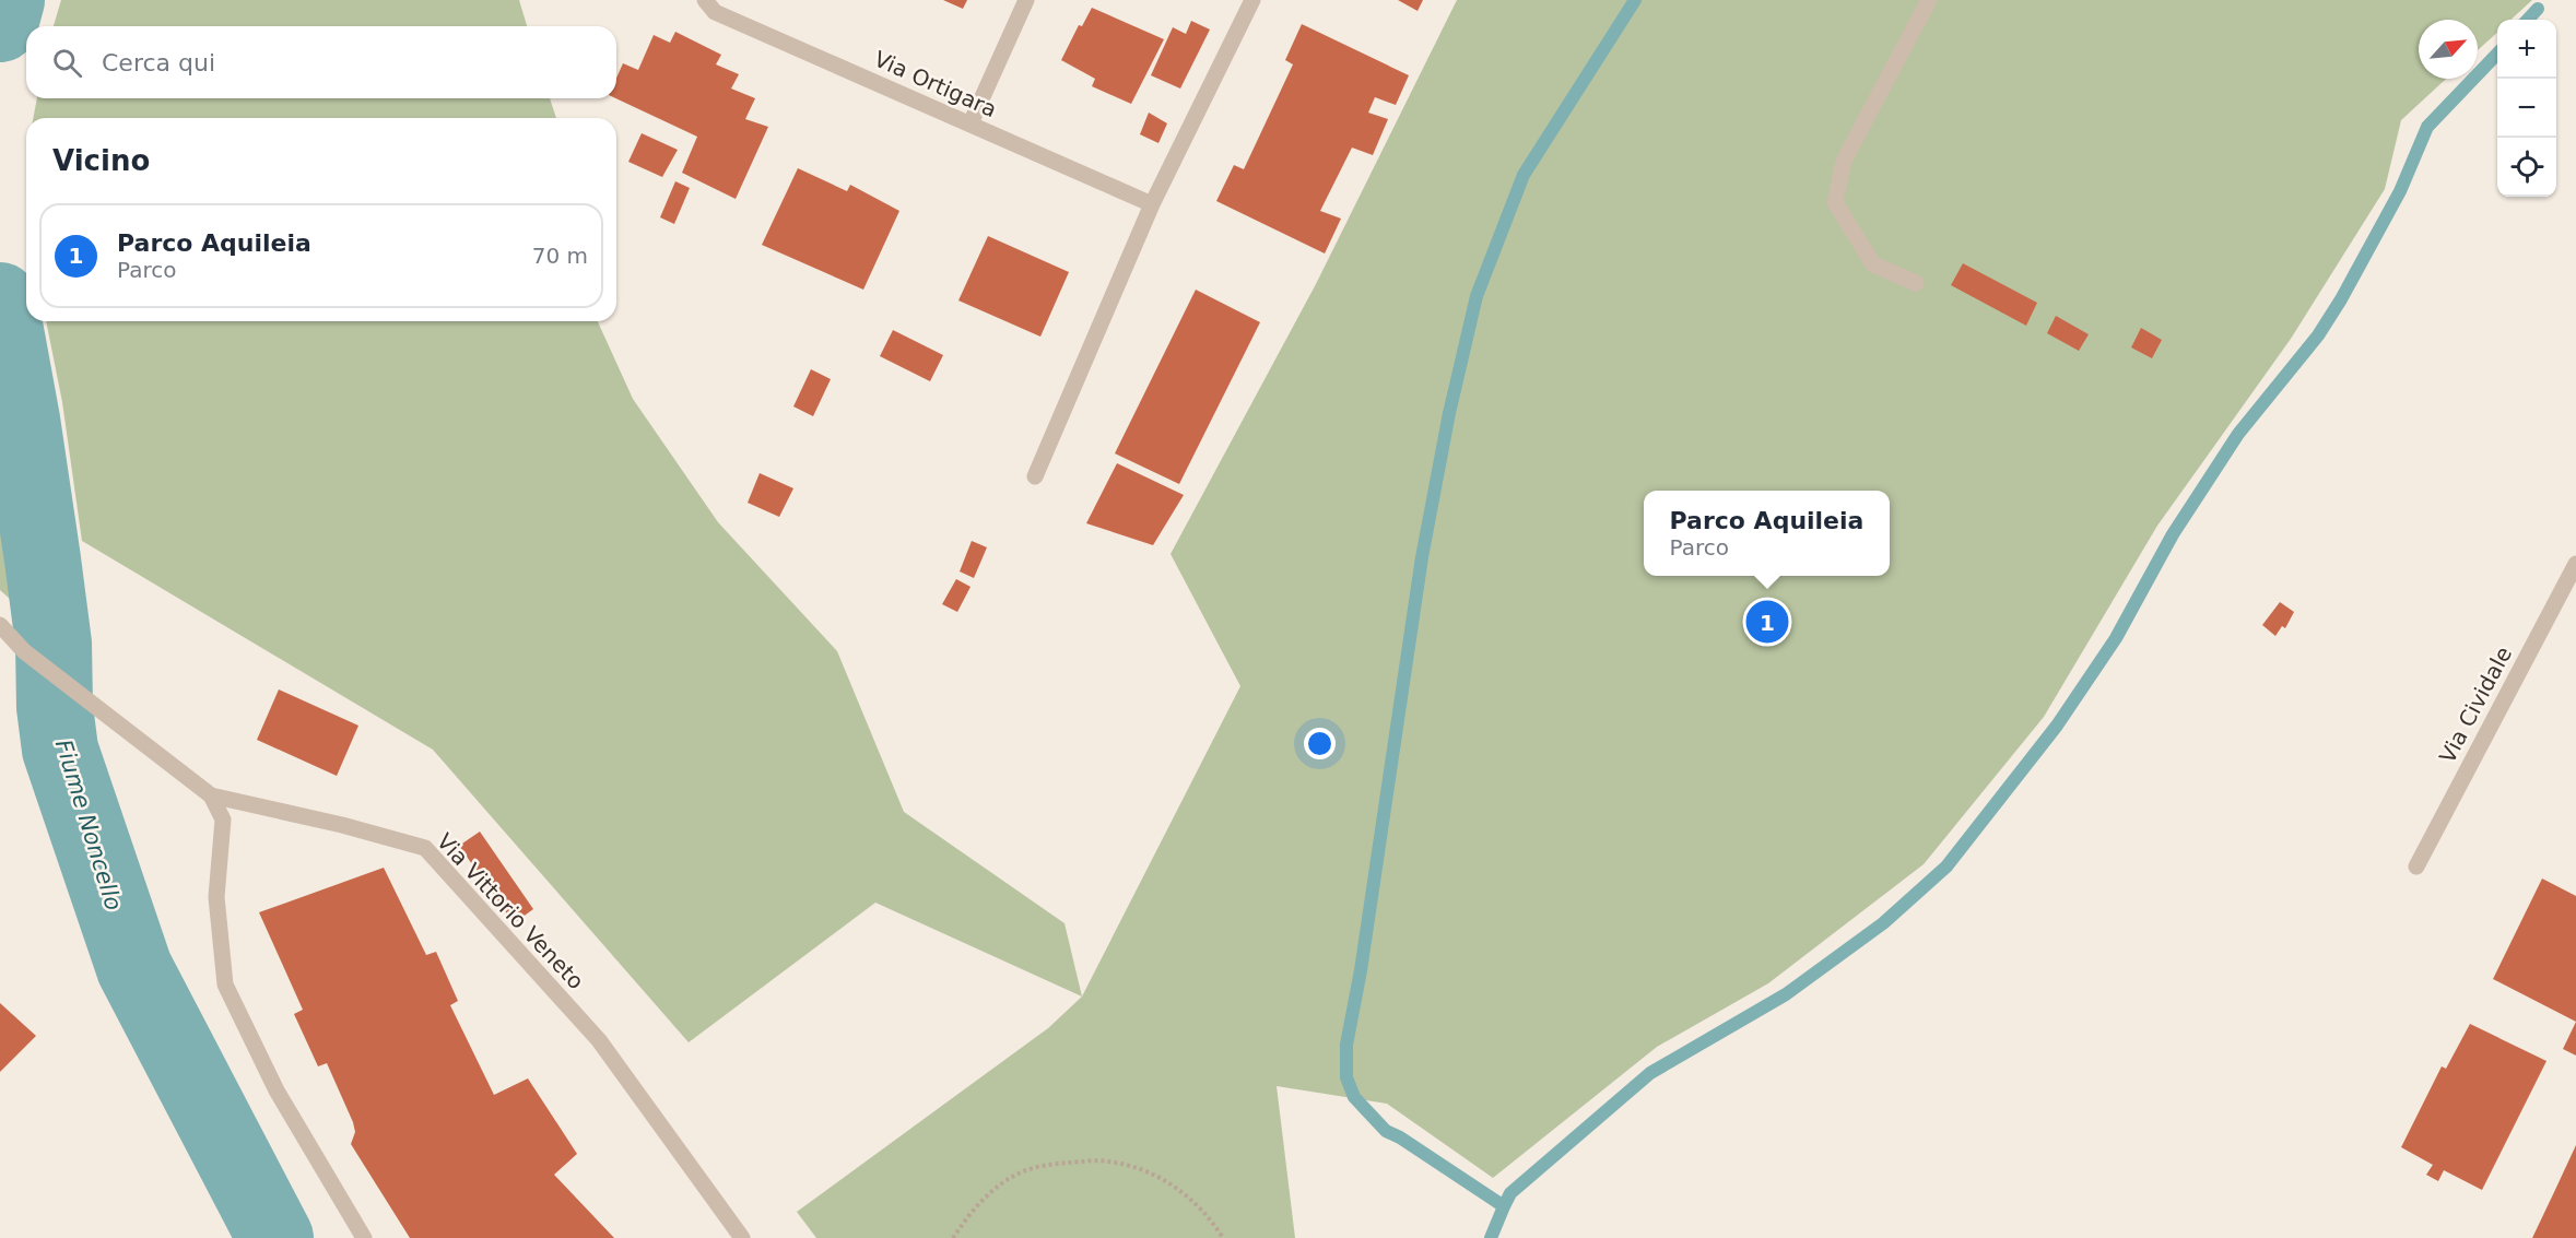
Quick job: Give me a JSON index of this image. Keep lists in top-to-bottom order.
{
  "streets": {
    "street": ["Via Ortigara", "Via Cividale", "Via Vittorio Veneto"]
  },
  "water": ["Fiume Noncello"],
  "north": "top right",
  "page": {
    "map_buttons": ["+", "−"],
    "search": "Cerca qui",
    "heading": "Vicino",
    "list": [
      {
        "mark": "1",
        "name": "Parco Aquileia",
        "note": "Parco",
        "value": "70 m"
      }
    ],
    "popup": ["Parco Aquileia", "Parco"],
    "pins": "1"
  }
}
